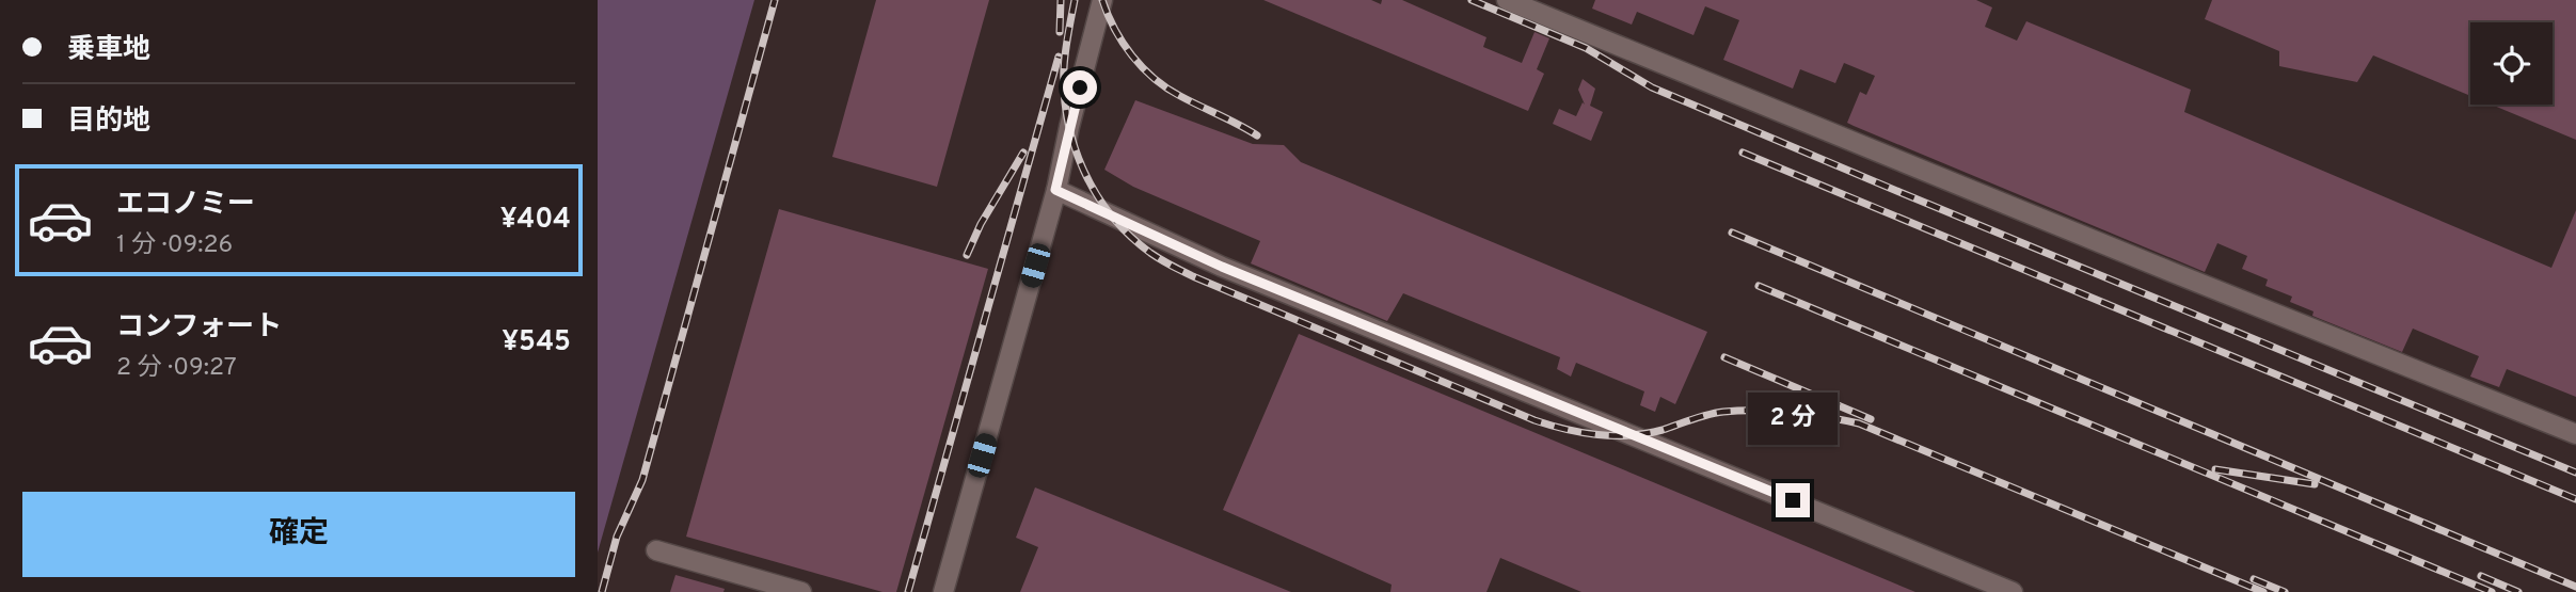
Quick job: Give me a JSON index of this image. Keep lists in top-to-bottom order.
{
  "page": {
    "banner": ["乗車地", "目的地"],
    "list": [
      {
        "name": "エコノミー",
        "note": "1 分 · 09:26",
        "value": "¥404"
      },
      {
        "name": "コンフォート",
        "note": "2 分 · 09:27",
        "value": "¥545"
      }
    ],
    "bubble": "2 分",
    "buttons": "確定"
  }
}
